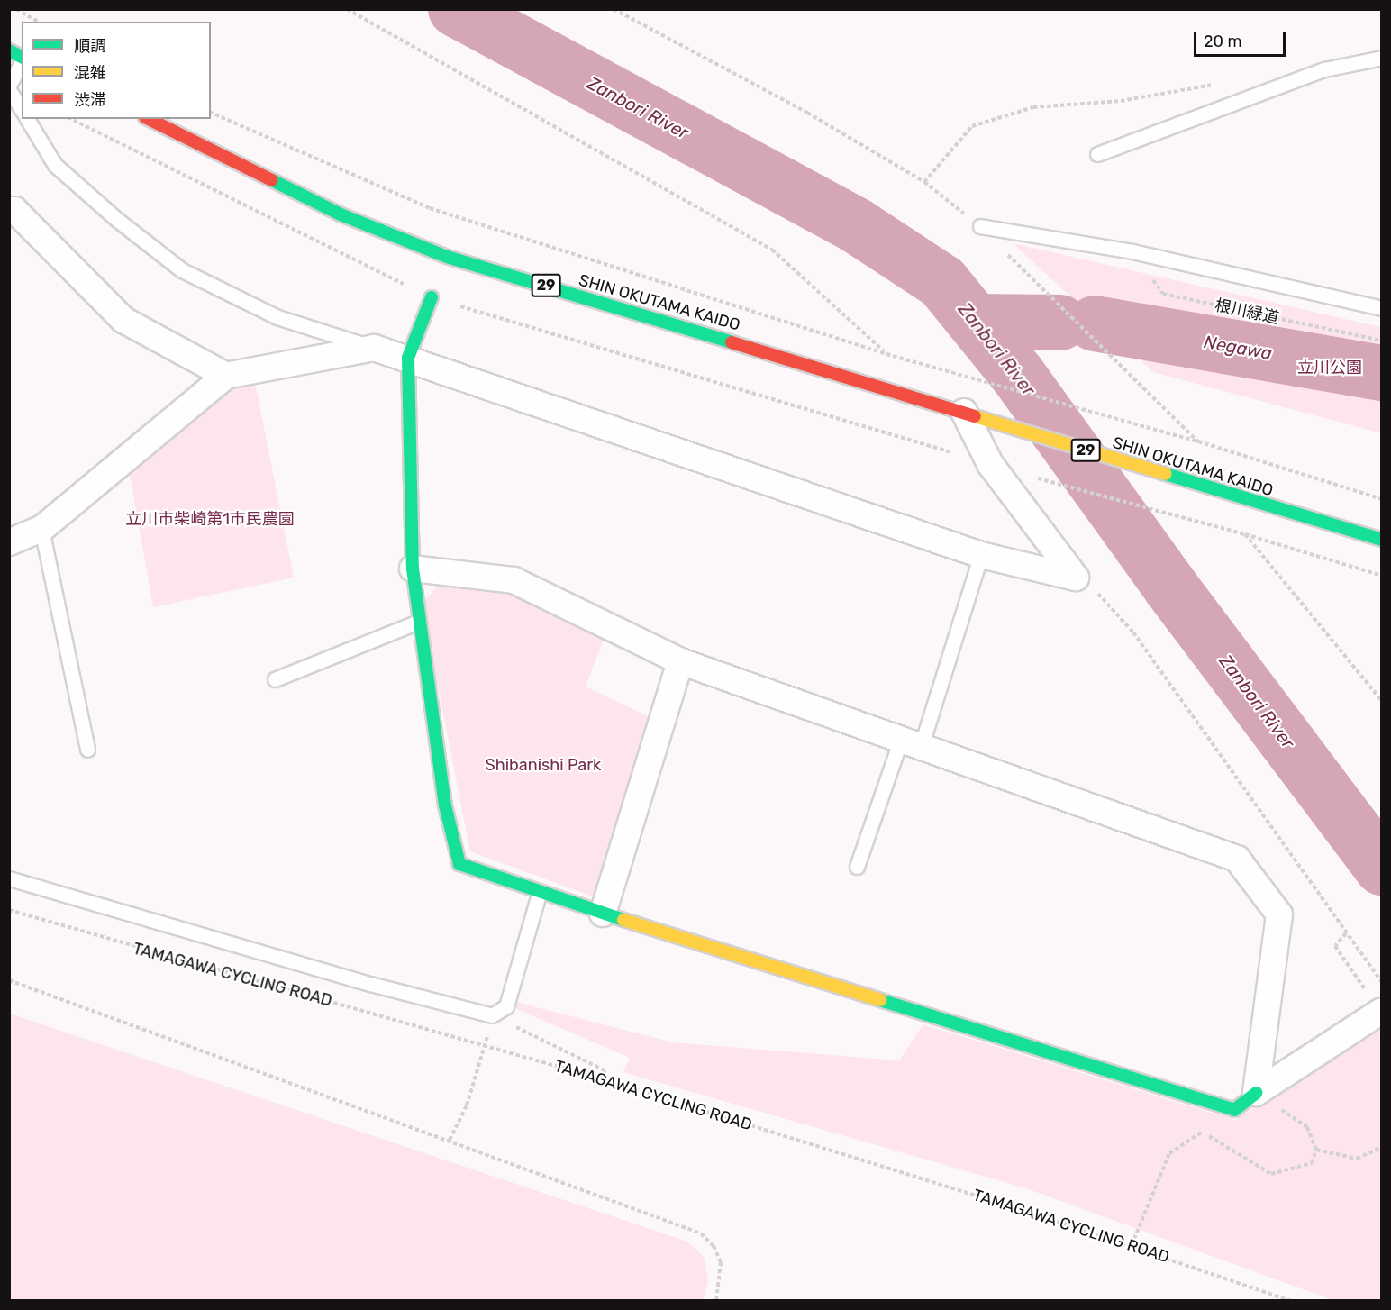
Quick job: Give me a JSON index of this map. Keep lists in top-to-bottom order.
{
  "streets": {
    "street": ["29", "SHIN OKUTAMA KAIDO"],
    "path": ["根川緑道", "TAMAGAWA CYCLING ROAD"]
  },
  "water": ["Zanbori River", "Negawa"],
  "parks": ["立川公園", "立川市柴崎第1市民農園", "Shibanishi Park"],
  "legend": ["順調", "混雑", "渋滞"],
  "scale_bar": "20 m"
}
